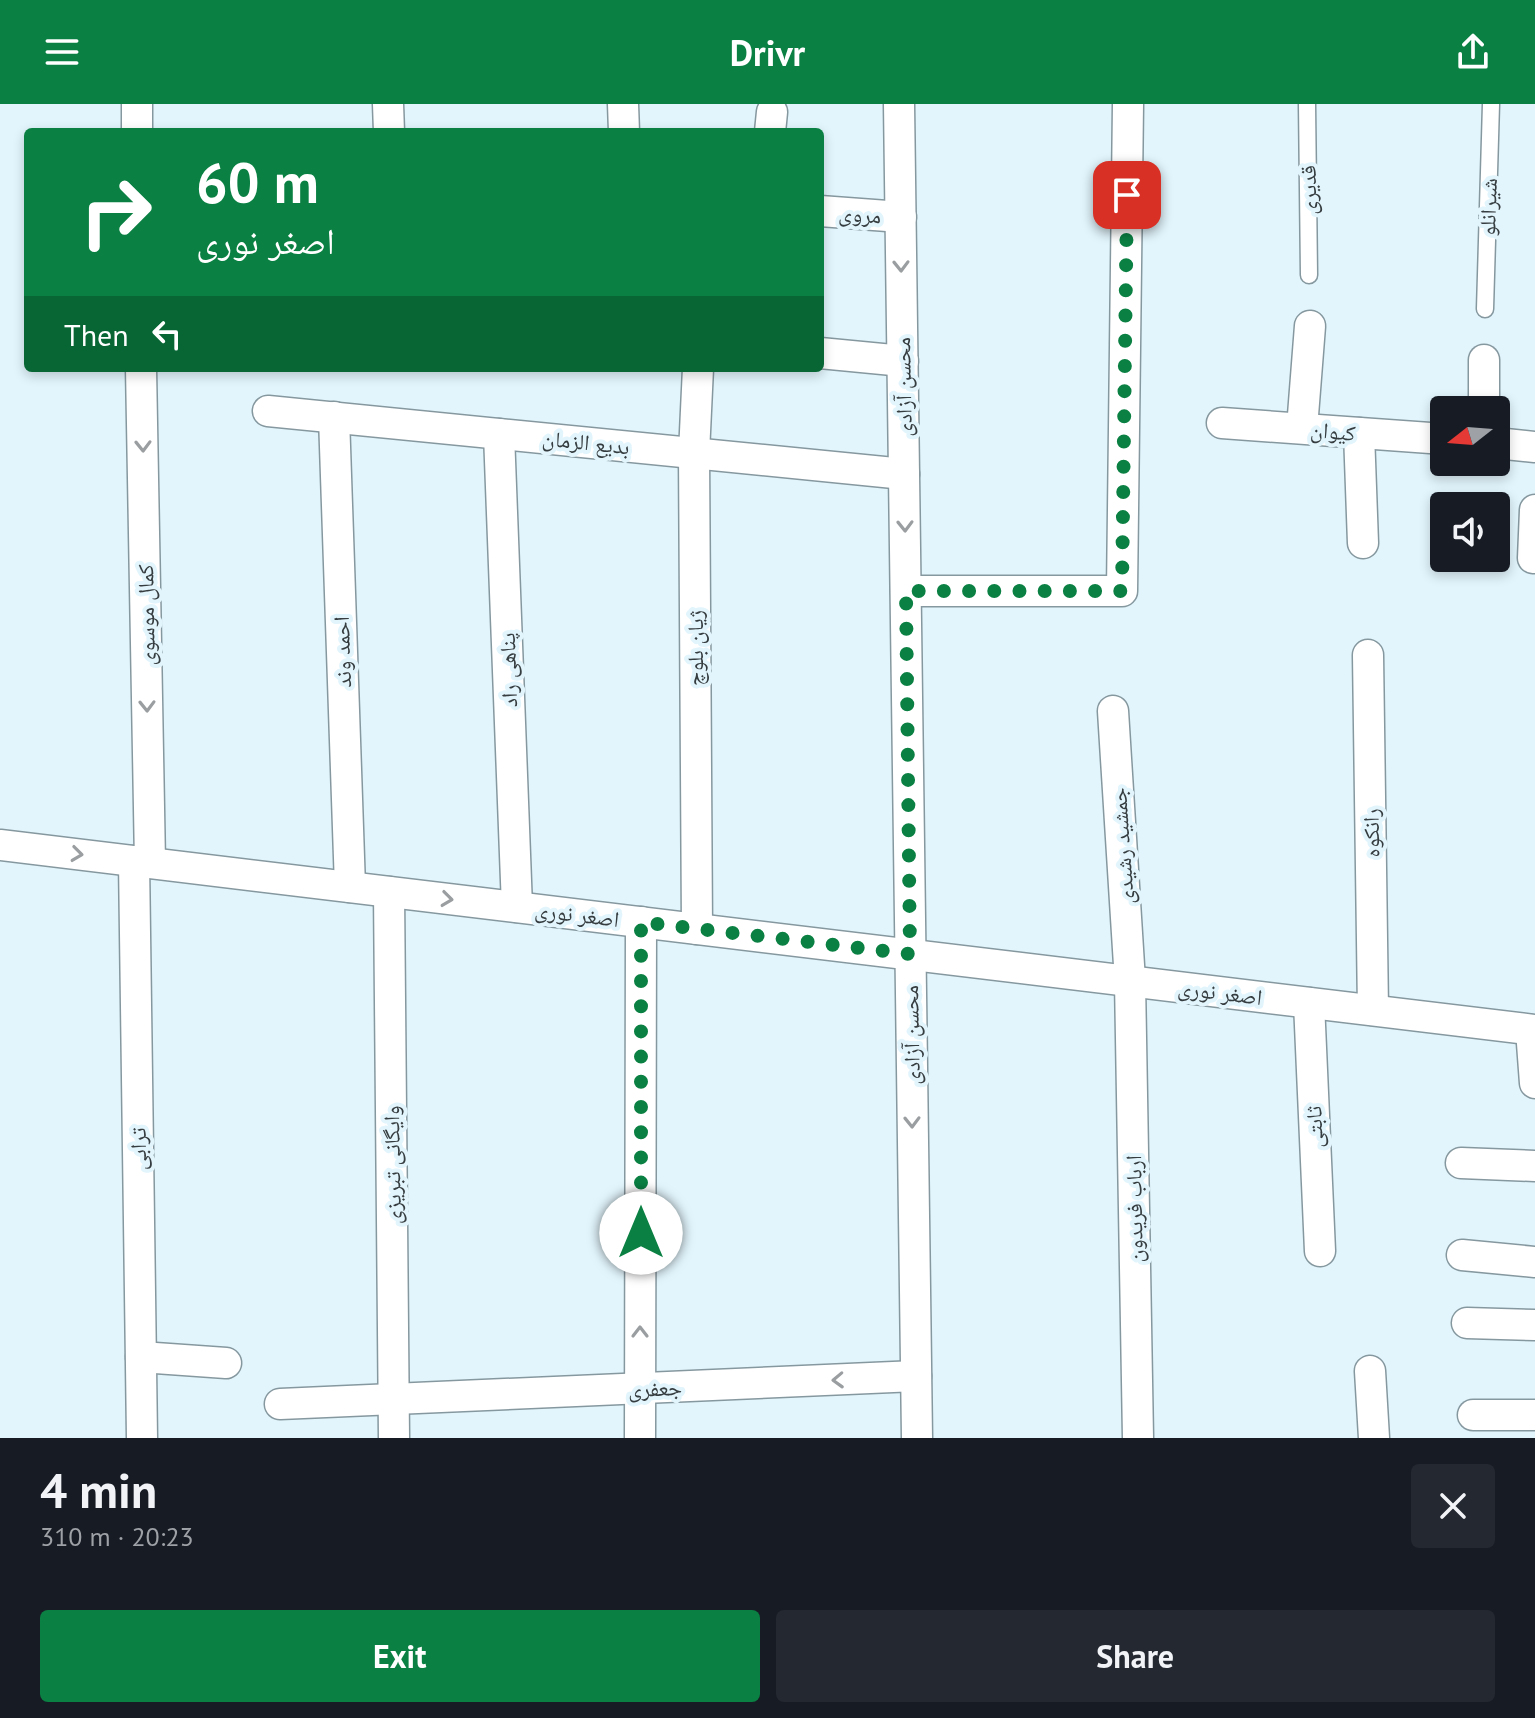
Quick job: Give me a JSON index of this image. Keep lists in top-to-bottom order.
{
  "streets": {
    "street": [
      "مروی",
      "محسن آزادی",
      "کیوان",
      "بدیع الزمان",
      "کمال موسوی",
      "ژیان بلوچ",
      "احمد وند",
      "پناهی راد",
      "رانکوه",
      "جمشید رشیدی",
      "اصغر نوری",
      "ثابتی",
      "ترابی",
      "وایگانی تبریزی",
      "ارباب فریدون",
      "جعفری"
    ],
    "lane": ["قدیری", "شیرانلو"]
  },
  "crossings": [
    ["مروی", "محسن آزادی"],
    ["محسن آزادی", "بدیع الزمان"],
    ["محسن آزادی", "اصغر نوری"],
    ["محسن آزادی", "جعفری"],
    ["بدیع الزمان", "ژیان بلوچ"],
    ["بدیع الزمان", "احمد وند"],
    ["بدیع الزمان", "پناهی راد"],
    ["کمال موسوی", "اصغر نوری"],
    ["کمال موسوی", "ترابی"],
    ["ژیان بلوچ", "اصغر نوری"],
    ["احمد وند", "اصغر نوری"],
    ["پناهی راد", "اصغر نوری"],
    ["رانکوه", "اصغر نوری"],
    ["جمشید رشیدی", "اصغر نوری"],
    ["جمشید رشیدی", "ارباب فریدون"],
    ["اصغر نوری", "ثابتی"],
    ["اصغر نوری", "ترابی"],
    ["اصغر نوری", "وایگانی تبریزی"],
    ["اصغر نوری", "ارباب فریدون"],
    ["وایگانی تبریزی", "جعفری"]
  ],
  "one_way": ["محسن آزادی", "کمال موسوی", "جعفری"],
  "north": "left",
  "page": {
    "header": "Drivr",
    "turn": ["60 m", "اصغر نوری"],
    "then": "Then",
    "heading": ["4 min", "310 m · 20:23"],
    "buttons": ["Exit", "Share"]
  }
}
